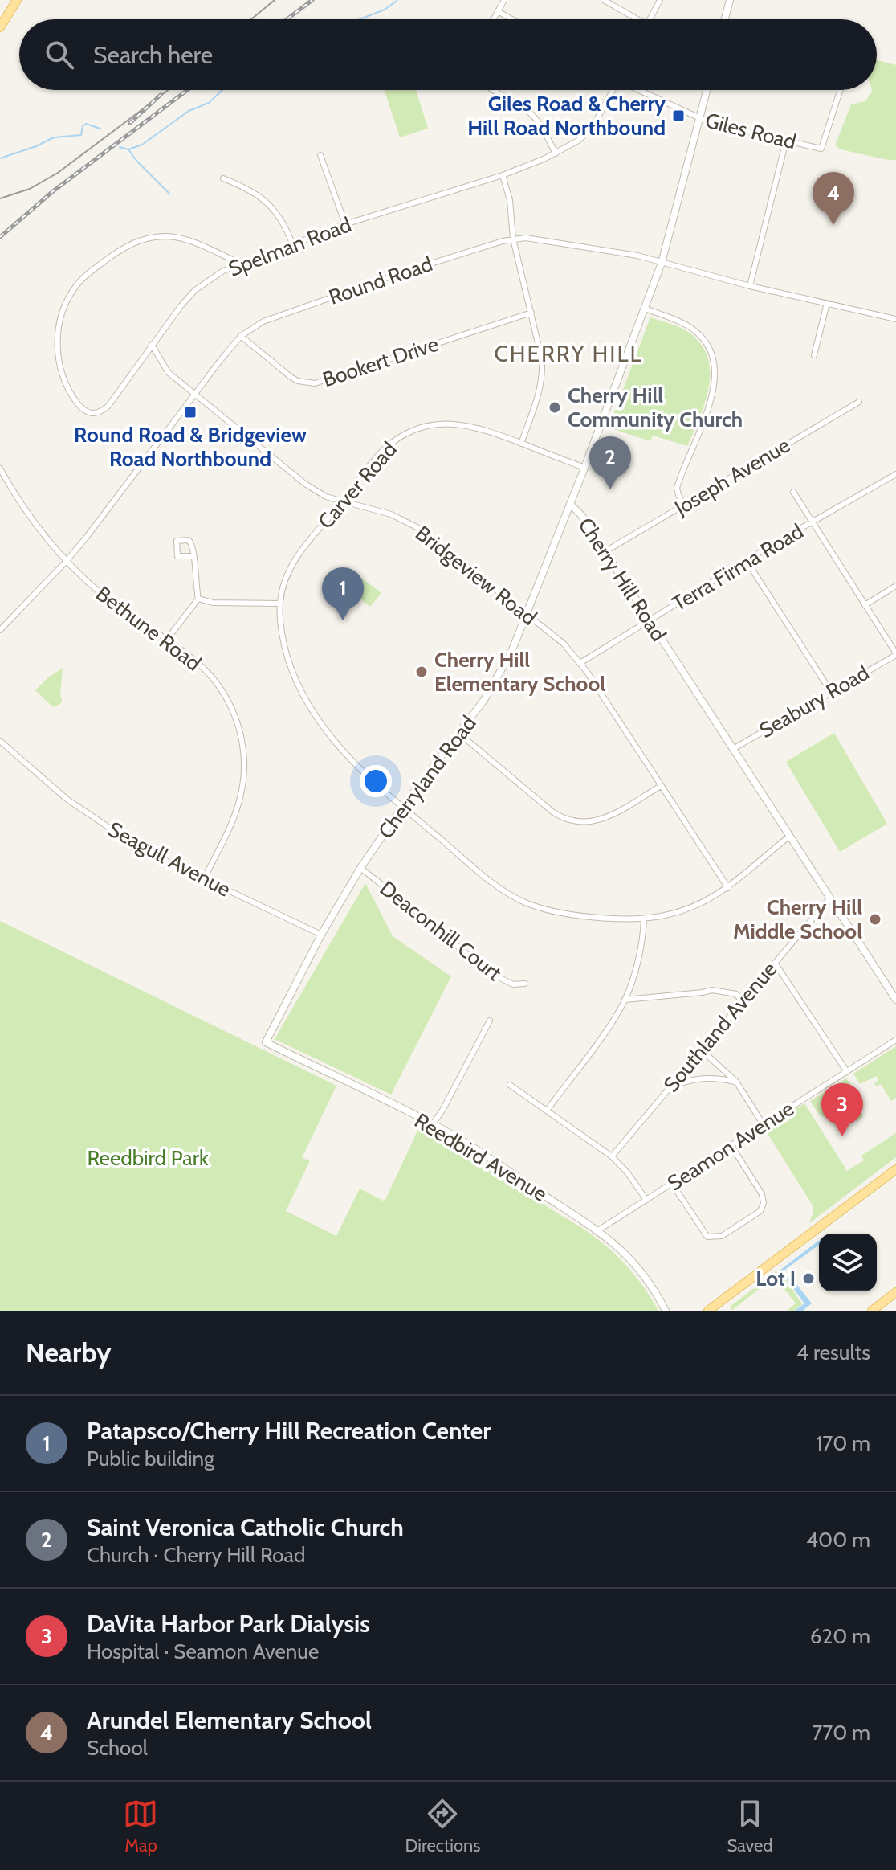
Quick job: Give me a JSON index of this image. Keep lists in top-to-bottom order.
{
  "streets": {
    "street": [
      "Giles Road",
      "Spelman Road",
      "Round Road",
      "Bookert Drive",
      "Joseph Avenue",
      "Carver Road",
      "Terra Firma Road",
      "Bridgeview Road",
      "Cherry Hill Road",
      "Bethune Road",
      "Seabury Road",
      "Cherryland Road",
      "Seagull Avenue",
      "Deaconhill Court",
      "Southland Avenue",
      "Seamon Avenue",
      "Reedbird Avenue"
    ]
  },
  "crossings": [
    ["Giles Road", "Cherry Hill Road"],
    ["Spelman Road", "Bridgeview Road"],
    ["Round Road", "Bookert Drive"],
    ["Round Road", "Bridgeview Road"],
    ["Round Road", "Cherry Hill Road"],
    ["Round Road", "Bethune Road"],
    ["Joseph Avenue", "Cherry Hill Road"],
    ["Carver Road", "Bridgeview Road"],
    ["Carver Road", "Cherry Hill Road"],
    ["Terra Firma Road", "Bridgeview Road"],
    ["Terra Firma Road", "Cherry Hill Road"],
    ["Bridgeview Road", "Cherryland Road"],
    ["Cherry Hill Road", "Seabury Road"],
    ["Cherry Hill Road", "Cherryland Road"],
    ["Cherry Hill Road", "Southland Avenue"],
    ["Bethune Road", "Seagull Avenue"],
    ["Cherryland Road", "Seagull Avenue"],
    ["Cherryland Road", "Deaconhill Court"],
    ["Cherryland Road", "Reedbird Avenue"],
    ["Seamon Avenue", "Reedbird Avenue"]
  ],
  "districts": ["CHERRY HILL"],
  "parks": ["Reedbird Park"],
  "places": {
    "transit": ["Giles Road & Cherry Hill Road Northbound", "Round Road & Bridgeview Road Northbound"],
    "other": [
      "Cherry Hill Community Church",
      "Cherry Hill Elementary School",
      "Cherry Hill Middle School",
      "Lot I"
    ]
  },
  "page": {
    "search": "Search here",
    "pins": [
      "4",
      "2",
      "1",
      "3"
    ],
    "heading": ["Nearby", "4 results"],
    "list": [
      {
        "mark": "1",
        "name": "Patapsco/Cherry Hill Recreation Center",
        "note": "Public building",
        "value": "170 m"
      },
      {
        "mark": "2",
        "name": "Saint Veronica Catholic Church",
        "note": "Church · Cherry Hill Road",
        "value": "400 m"
      },
      {
        "mark": "3",
        "name": "DaVita Harbor Park Dialysis",
        "note": "Hospital · Seamon Avenue",
        "value": "620 m"
      },
      {
        "mark": "4",
        "name": "Arundel Elementary School",
        "note": "School",
        "value": "770 m"
      }
    ],
    "nav": ["Map", "Directions", "Saved"]
  }
}
